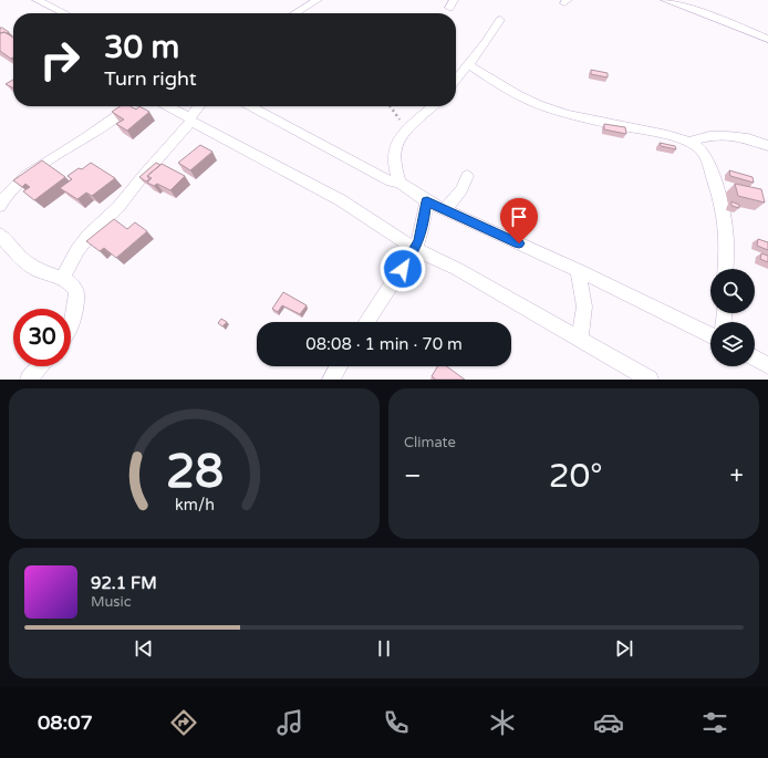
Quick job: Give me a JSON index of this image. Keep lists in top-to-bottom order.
{
  "page": {
    "turn": ["30 m", "Turn right"],
    "limit": "30",
    "trip": "08:08 · 1 min · 70 m",
    "tile": "Climate",
    "heat": ["−", "20°", "+"],
    "song": ["92.1 FM", "Music"],
    "tabs": "08:07",
    "gauge": ["28", "km/h"]
  }
}
